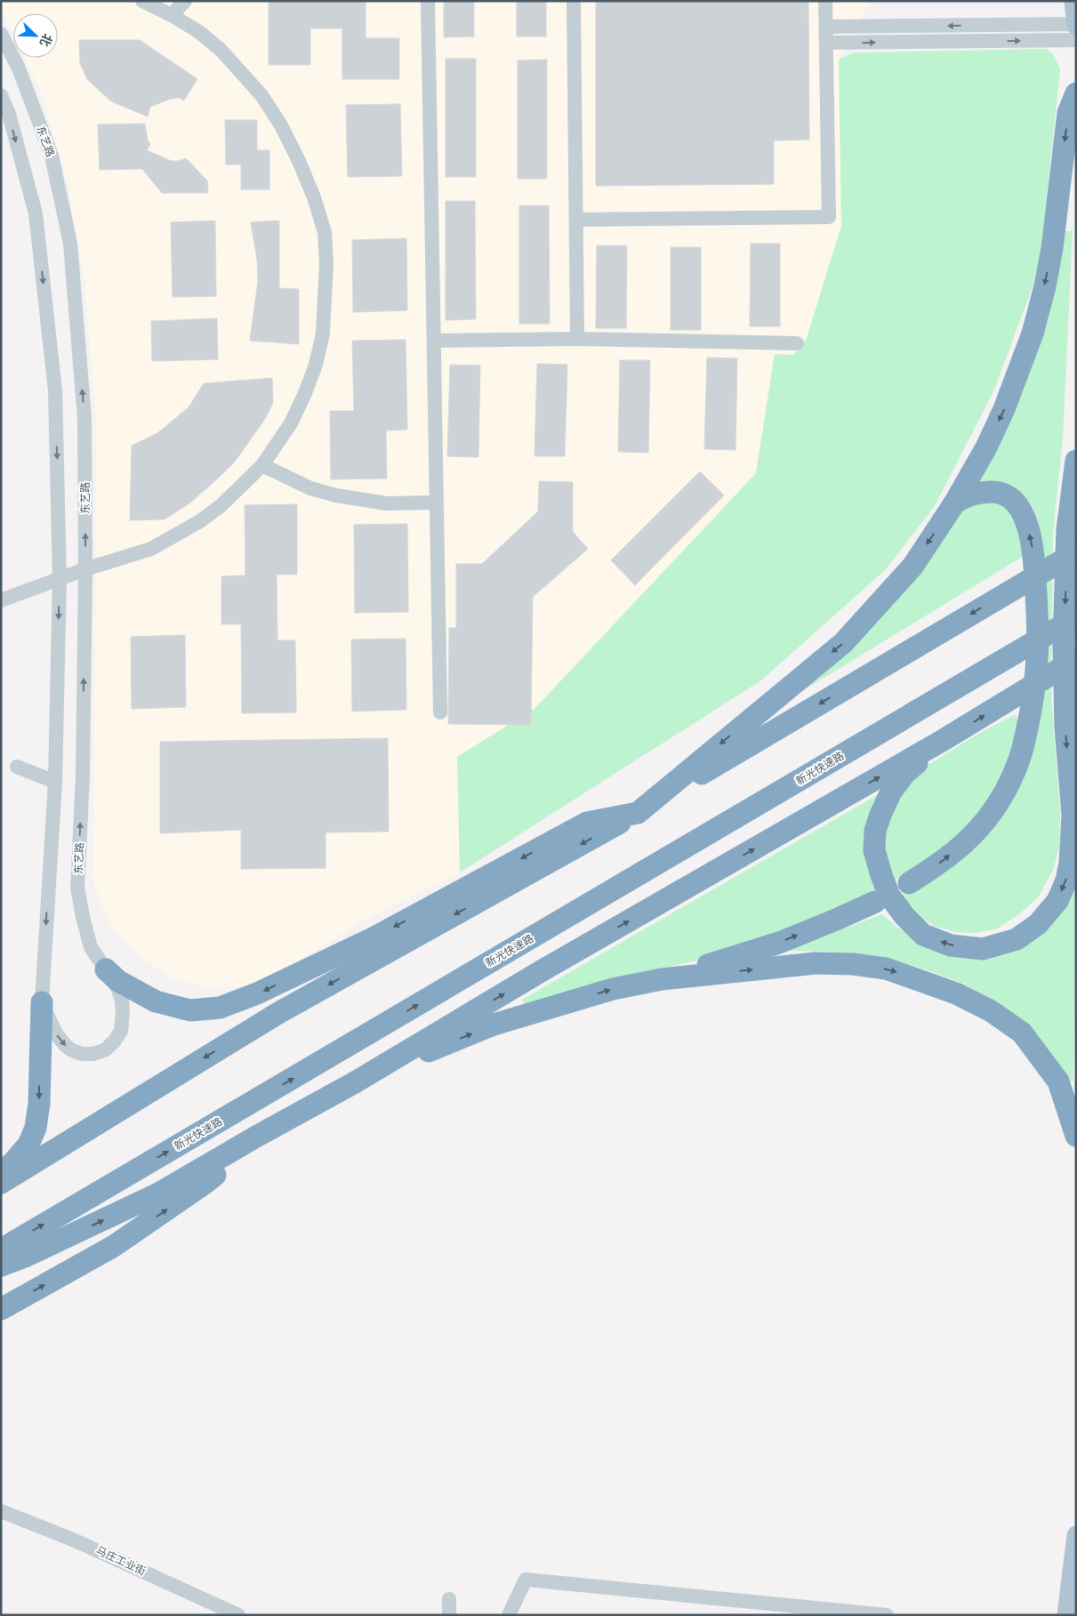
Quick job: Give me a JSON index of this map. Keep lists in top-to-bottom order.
{
  "streets": {
    "highway": ["新光快速路"],
    "street": ["东艺路", "马庄工业街"]
  },
  "north": "bottom right"
}
